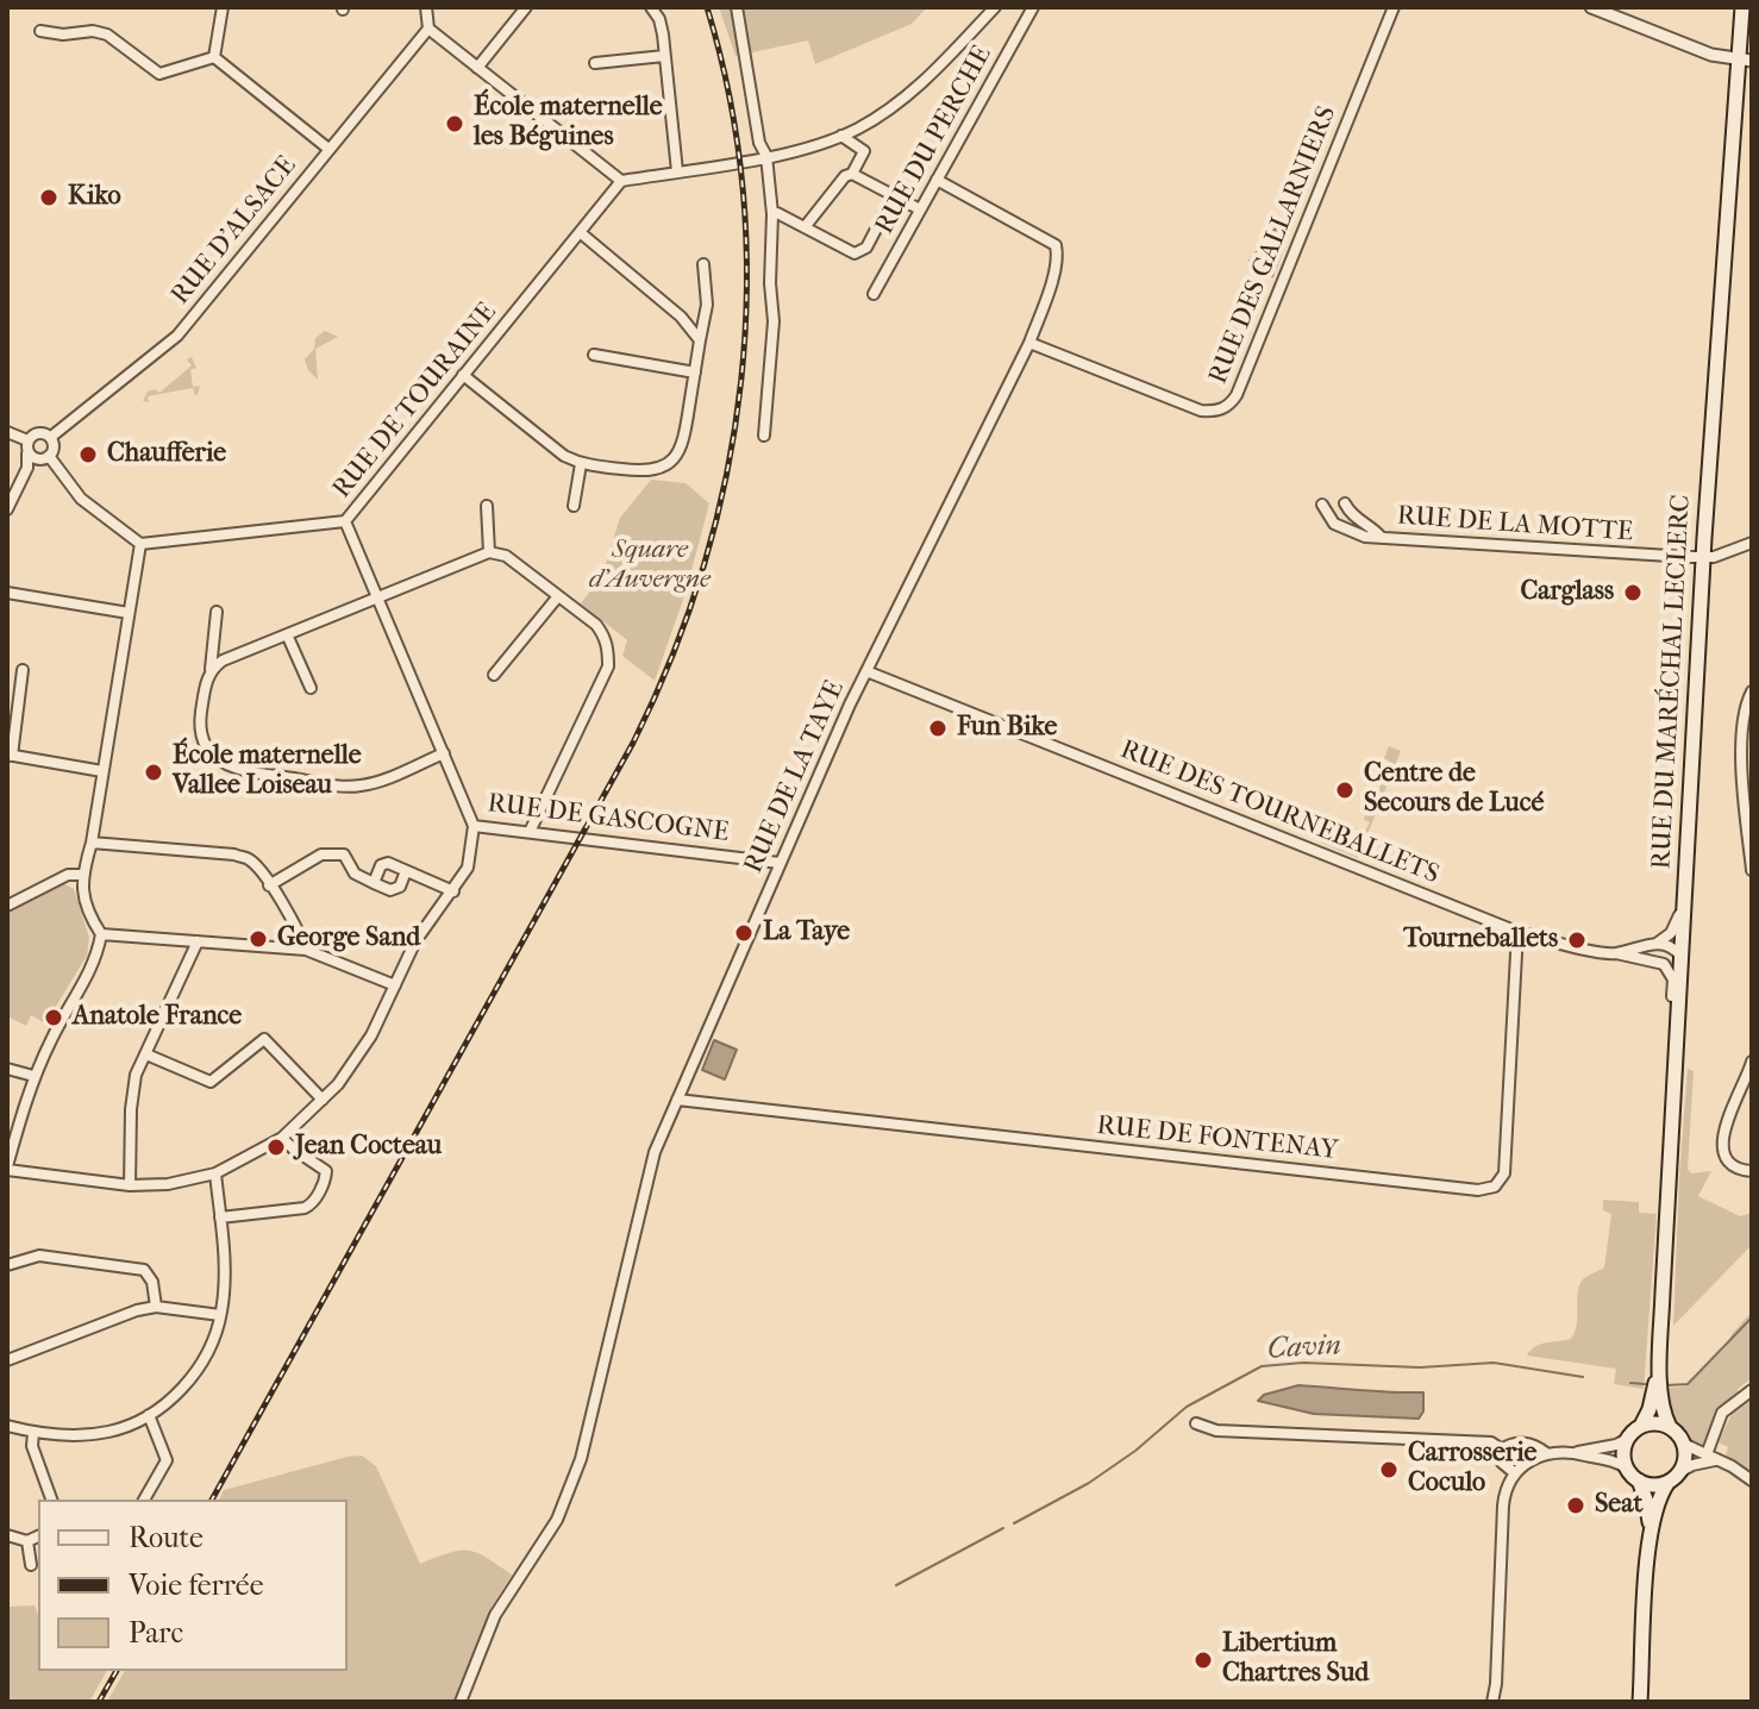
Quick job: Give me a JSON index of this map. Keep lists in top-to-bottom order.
{
  "streets": {
    "main road": ["RUE DU MARÉCHAL LECLERC"],
    "street": [
      "RUE DU PERCHE",
      "RUE D'ALSACE",
      "RUE DES GALLARNIERS",
      "RUE DE TOURAINE",
      "RUE DE LA MOTTE",
      "RUE DE LA TAYE",
      "RUE DES TOURNEBALLETS",
      "RUE DE GASCOGNE",
      "RUE DE FONTENAY"
    ]
  },
  "crossings": [
    ["RUE DU PERCHE", "RUE DE LA TAYE"],
    ["RUE DES GALLARNIERS", "RUE DE LA TAYE"],
    ["RUE DE TOURAINE", "RUE DE GASCOGNE"],
    ["RUE DE LA MOTTE", "RUE DU MARÉCHAL LECLERC"],
    ["RUE DE LA TAYE", "RUE DES TOURNEBALLETS"],
    ["RUE DE LA TAYE", "RUE DE GASCOGNE"],
    ["RUE DE LA TAYE", "RUE DE FONTENAY"],
    ["RUE DES TOURNEBALLETS", "RUE DE FONTENAY"]
  ],
  "water": ["Cavin"],
  "parks": ["Square d'Auvergne"],
  "places": [
    "École maternelle les Béguines",
    "Kiko",
    "Chaufferie",
    "Carglass",
    "Fun Bike",
    "École maternelle Vallee Loiseau",
    "Centre de Secours de Lucé",
    "La Taye",
    "George Sand",
    "Tourneballets",
    "Anatole France",
    "Jean Cocteau",
    "Carrosserie Coculo",
    "Seat",
    "Libertium Chartres Sud"
  ],
  "legend": ["Route", "Voie ferrée", "Parc"]
}
